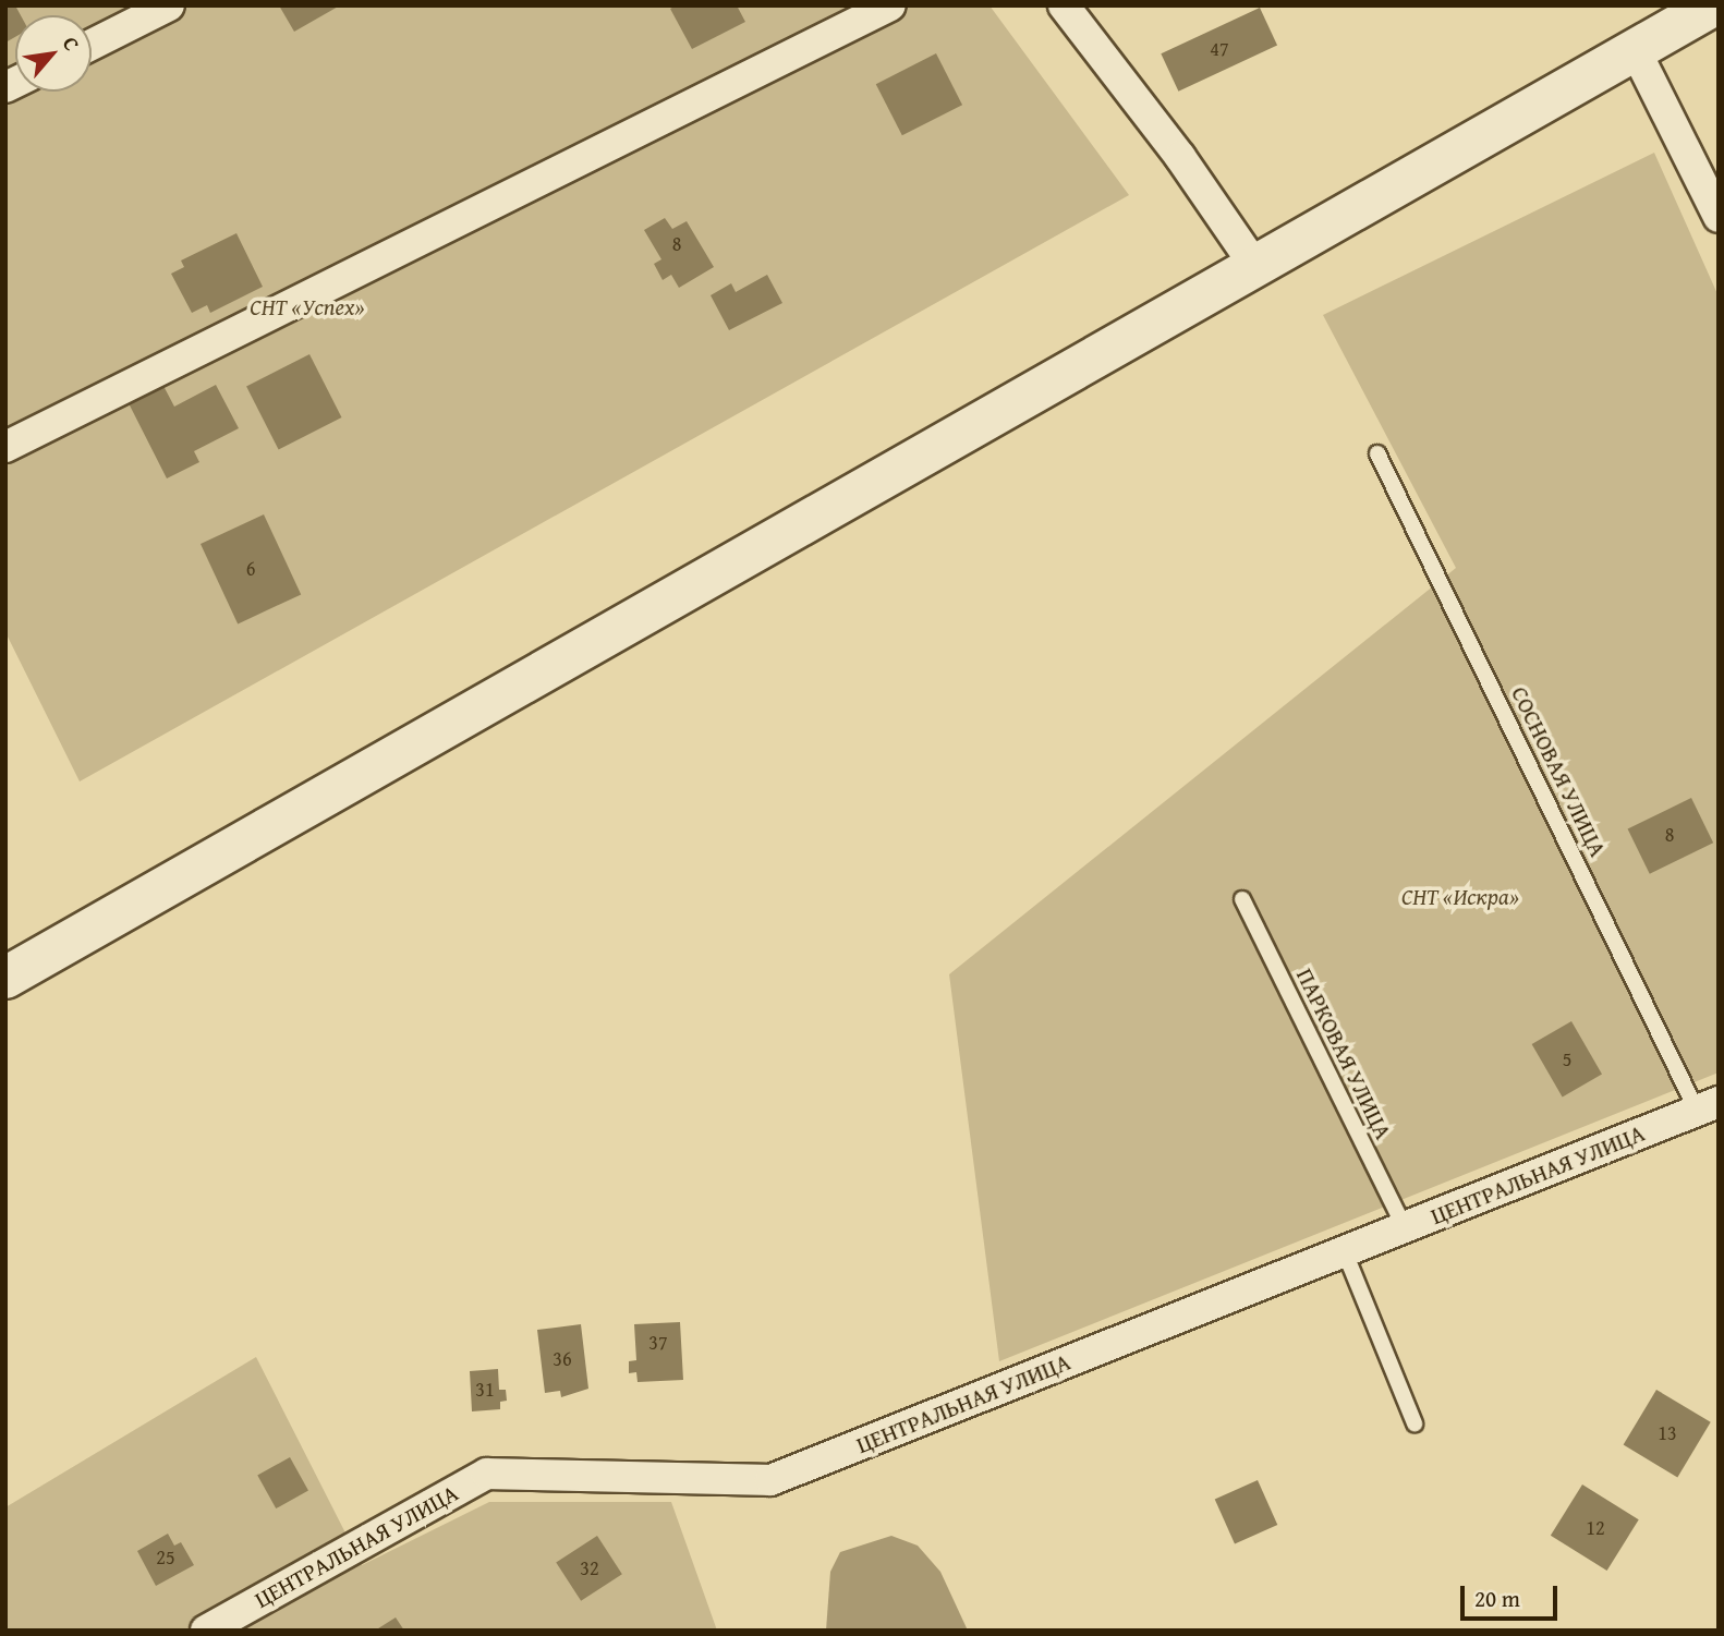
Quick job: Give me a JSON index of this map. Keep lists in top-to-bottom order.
{
  "streets": {
    "street": ["ЦЕНТРАЛЬНАЯ УЛИЦА"],
    "lane": ["СОСНОВАЯ УЛИЦА", "ПАРКОВАЯ УЛИЦА"]
  },
  "crossings": [
    ["СОСНОВАЯ УЛИЦА", "ЦЕНТРАЛЬНАЯ УЛИЦА"],
    ["ПАРКОВАЯ УЛИЦА", "ЦЕНТРАЛЬНАЯ УЛИЦА"]
  ],
  "parks": ["СНТ «Успех»", "СНТ «Искра»"],
  "house_numbers": [
    "47",
    "8",
    "6",
    "8",
    "5",
    "37",
    "36",
    "31",
    "13",
    "12",
    "25",
    "32"
  ],
  "scale_bar": "20 m",
  "north": "top right"
}
